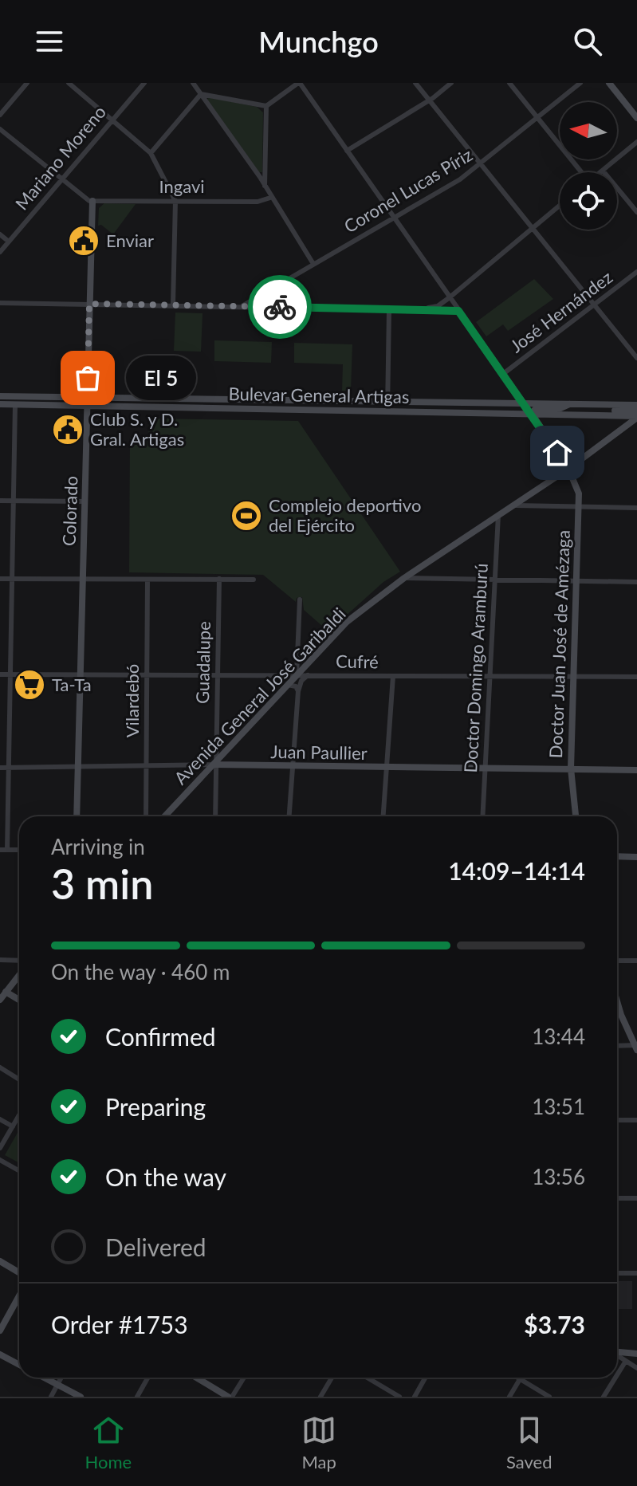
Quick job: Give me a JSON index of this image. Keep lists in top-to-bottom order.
{
  "streets": {
    "street": [
      "Mariano Moreno",
      "Ingavi",
      "Coronel Lucas Píriz",
      "José Hernández",
      "Bulevar General Artigas",
      "Colorado",
      "Doctor Juan José de Amézaga",
      "Cufré",
      "Guadalupe",
      "Doctor Domingo Aramburú",
      "Avenida General José Garibaldi",
      "Vilardebó",
      "Juan Paullier"
    ]
  },
  "crossings": [
    ["Ingavi", "Colorado"],
    ["Bulevar General Artigas", "Colorado"],
    ["Bulevar General Artigas", "Doctor Juan José de Amézaga"],
    ["Bulevar General Artigas", "Avenida General José Garibaldi"],
    ["Colorado", "Cufré"],
    ["Colorado", "Juan Paullier"],
    ["Doctor Juan José de Amézaga", "Cufré"],
    ["Doctor Juan José de Amézaga", "Avenida General José Garibaldi"],
    ["Doctor Juan José de Amézaga", "Juan Paullier"],
    ["Cufré", "Guadalupe"],
    ["Cufré", "Doctor Domingo Aramburú"],
    ["Cufré", "Avenida General José Garibaldi"],
    ["Cufré", "Vilardebó"],
    ["Guadalupe", "Avenida General José Garibaldi"],
    ["Guadalupe", "Juan Paullier"],
    ["Doctor Domingo Aramburú", "Avenida General José Garibaldi"],
    ["Doctor Domingo Aramburú", "Juan Paullier"],
    ["Avenida General José Garibaldi", "Juan Paullier"],
    ["Vilardebó", "Juan Paullier"]
  ],
  "places": {
    "public building": ["Enviar", "Club S. y D. Gral. Artigas"],
    "other": ["El 5"],
    "sports": ["Complejo deportivo del Ejército"],
    "supermarket": ["Ta-Ta"]
  },
  "north": "left",
  "page": {
    "header": "Munchgo",
    "bubble": "El 5",
    "heading": ["3 min", "Arriving in", "14:09–14:14"],
    "panel": ["Order #1753", "$3.73"],
    "bar": "On the way · 460 m",
    "list": [
      ["Confirmed", "13:44"],
      ["Preparing", "13:51"],
      ["On the way", "13:56"],
      "Delivered"
    ],
    "tabs": ["Home", "Map", "Saved"]
  }
}
